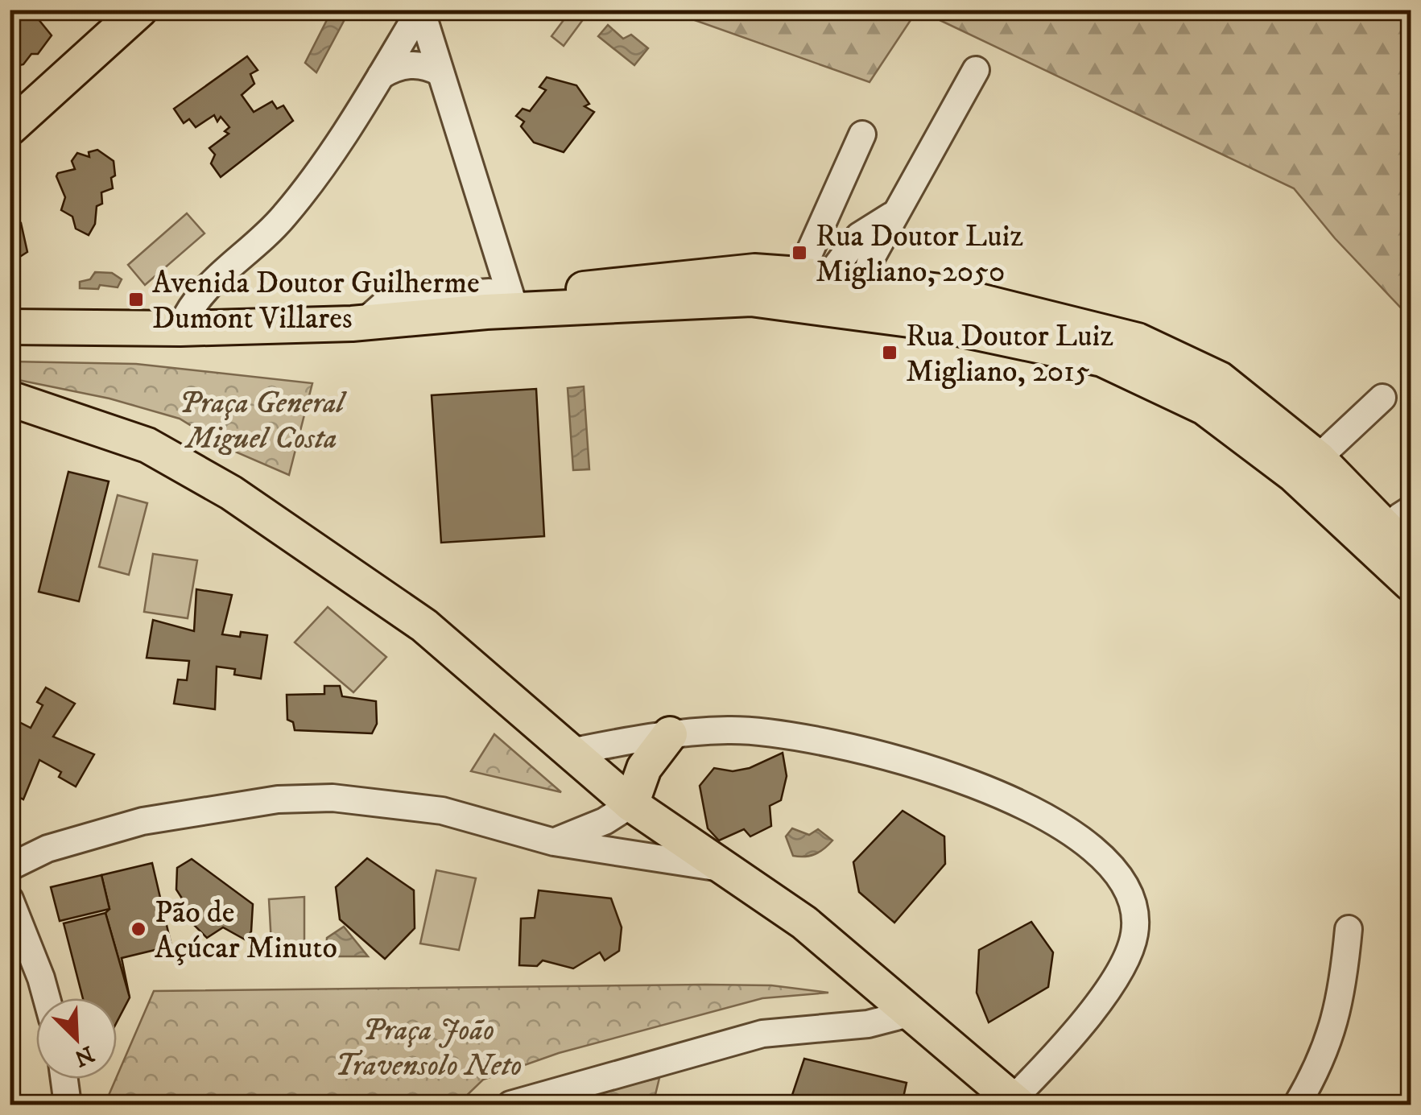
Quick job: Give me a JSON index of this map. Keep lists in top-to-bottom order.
{
  "parks": ["Praça General Miguel Costa", "Praça João Travensolo Neto"],
  "places": {
    "transit": ["Rua Doutor Luiz Migliano, 2050", "Avenida Doutor Guilherme Dumont Villares", "Rua Doutor Luiz Migliano, 2015"],
    "other": ["Pão de Açúcar Minuto"]
  },
  "north": "bottom right"
}
